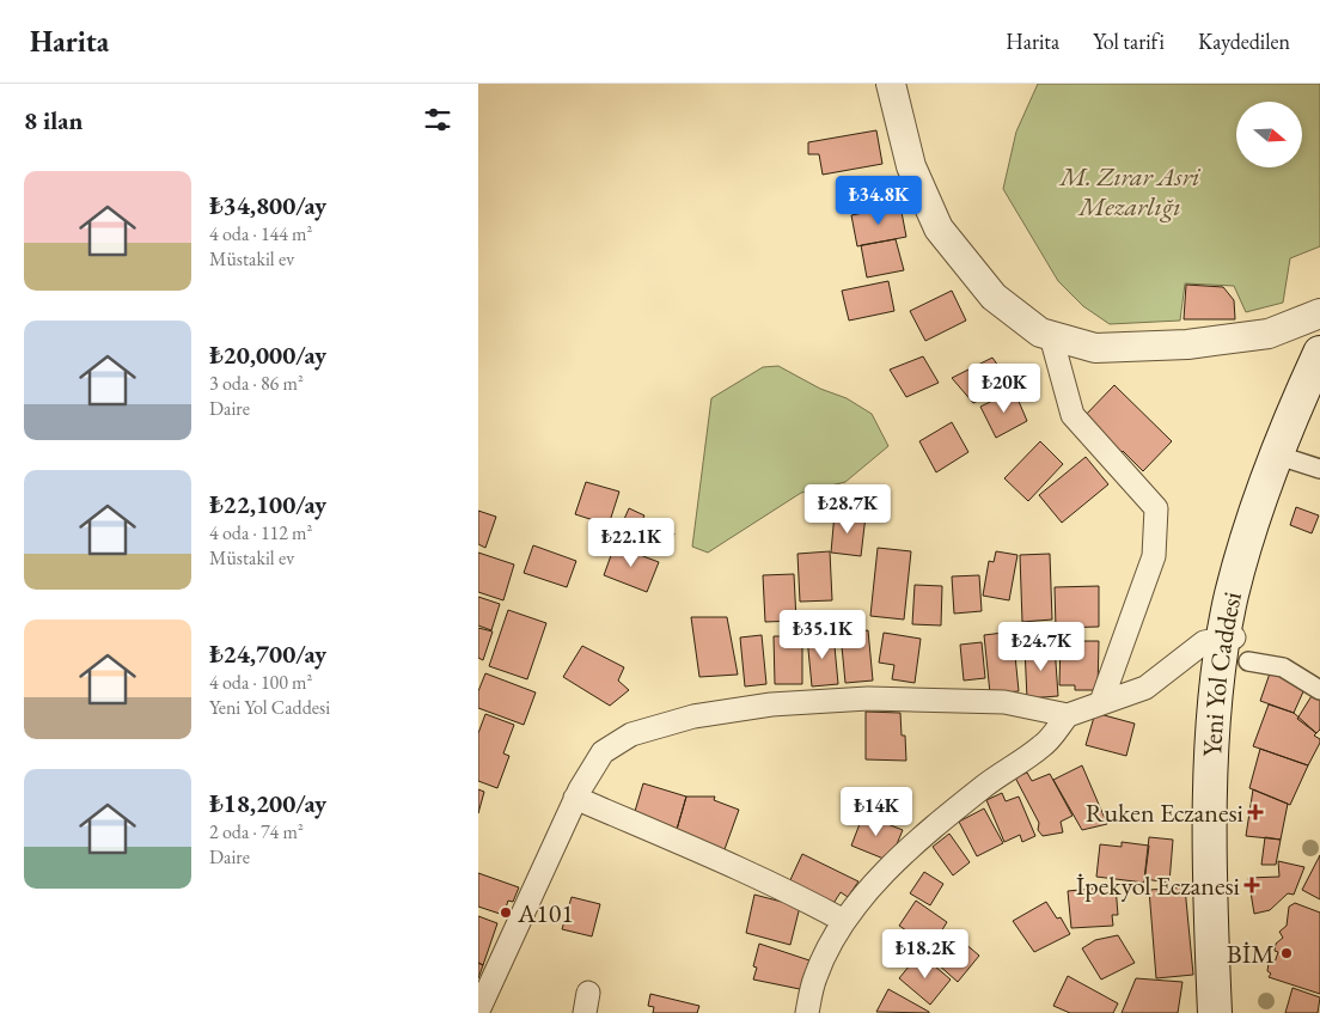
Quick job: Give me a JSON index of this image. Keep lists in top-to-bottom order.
{
  "streets": {
    "main road": ["Yeni Yol Caddesi"]
  },
  "parks": ["M. Zırar Asri Mezarlığı"],
  "places": {
    "health": ["Ruken Eczanesi", "İpekyol Eczanesi"],
    "other": ["A101", "BİM"]
  },
  "north": "right",
  "page": {
    "header": "Harita",
    "nav": ["Harita", "Yol tarifi", "Kaydedilen"],
    "heading": "8 ilan",
    "list": [
      {
        "name": "₺34,800/ay",
        "note": "4 oda · 144 m² · Müstakil ev"
      },
      {
        "name": "₺20,000/ay",
        "note": "3 oda · 86 m² · Daire"
      },
      {
        "name": "₺22,100/ay",
        "note": "4 oda · 112 m² · Müstakil ev"
      },
      {
        "name": "₺24,700/ay",
        "note": "4 oda · 100 m² · Yeni Yol Caddesi"
      },
      {
        "name": "₺18,200/ay",
        "note": "2 oda · 74 m² · Daire"
      }
    ],
    "price": [
      "₺34.8K",
      "₺20K",
      "₺28.7K",
      "₺22.1K",
      "₺35.1K",
      "₺24.7K",
      "₺14K",
      "₺18.2K"
    ]
  }
}
